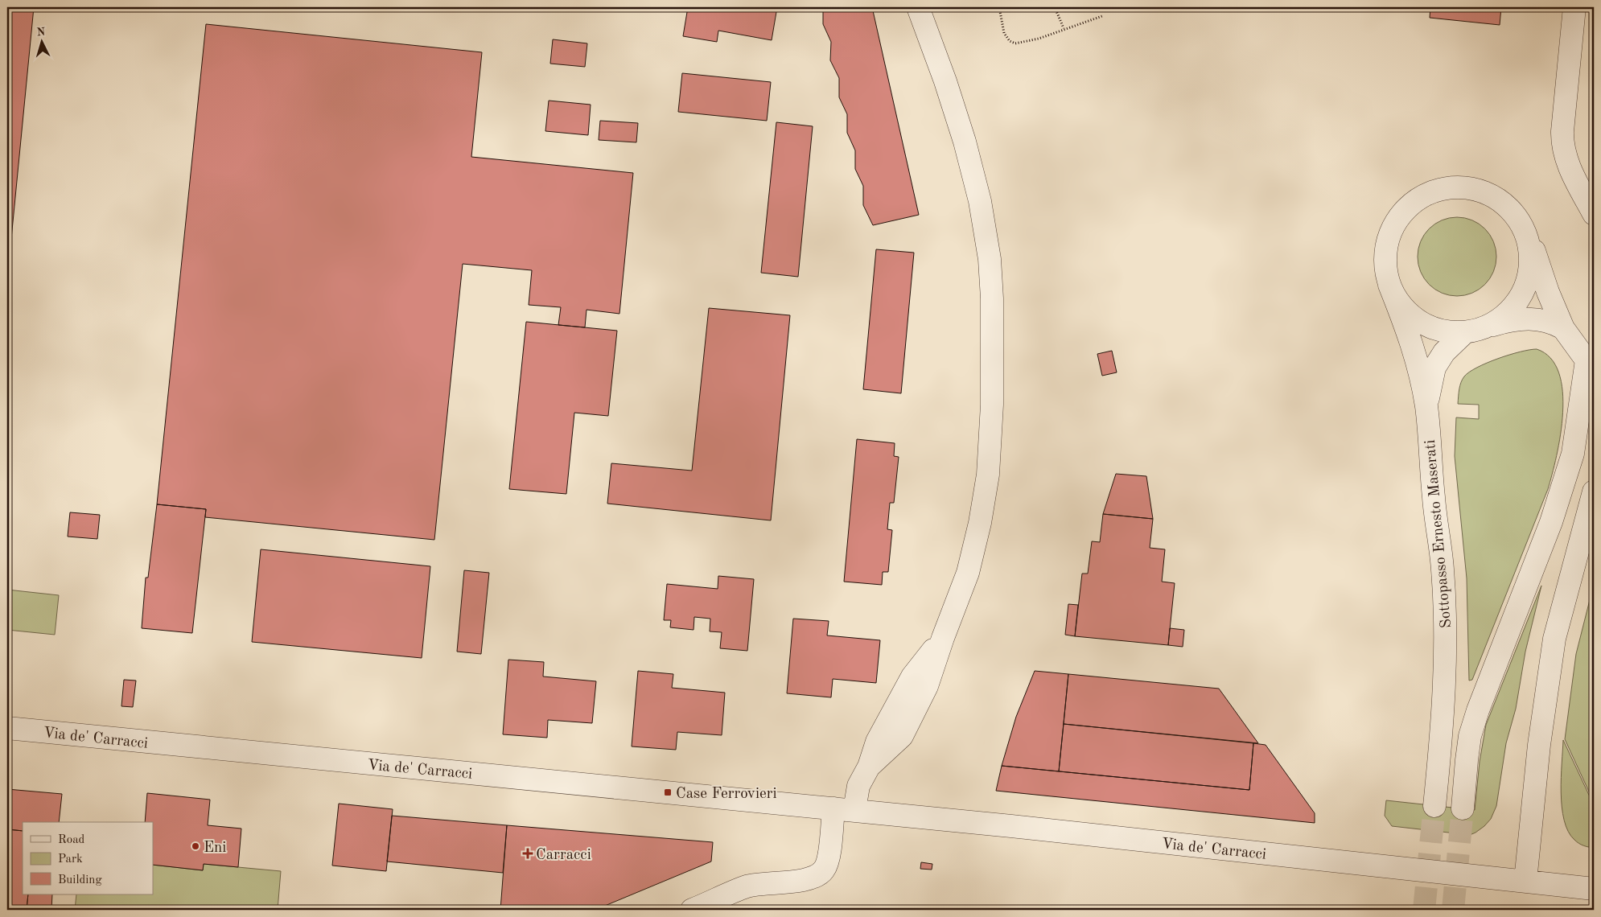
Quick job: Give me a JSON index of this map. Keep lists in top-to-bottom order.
{
  "streets": {
    "street": ["Sottopasso Ernesto Maserati", "Via de' Carracci"]
  },
  "places": {
    "transit": ["Case Ferrovieri"],
    "other": ["Eni"],
    "health": ["Carracci"]
  },
  "legend": ["Road", "Park", "Building"],
  "north": "top"
}
